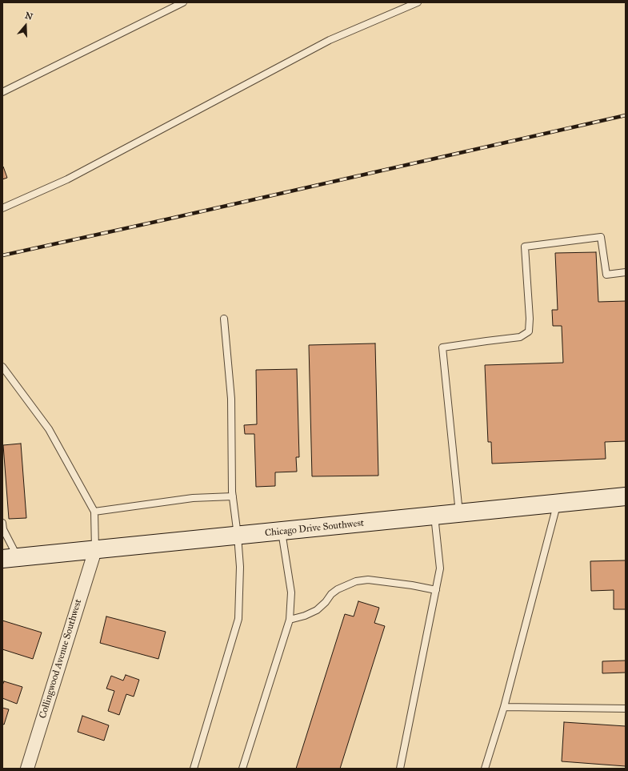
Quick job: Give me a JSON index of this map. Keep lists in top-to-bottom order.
{
  "streets": {
    "main road": ["Chicago Drive Southwest"],
    "street": ["Collingwood Avenue Southwest"]
  },
  "crossings": [
    ["Chicago Drive Southwest", "Collingwood Avenue Southwest"]
  ],
  "north": "top"
}
